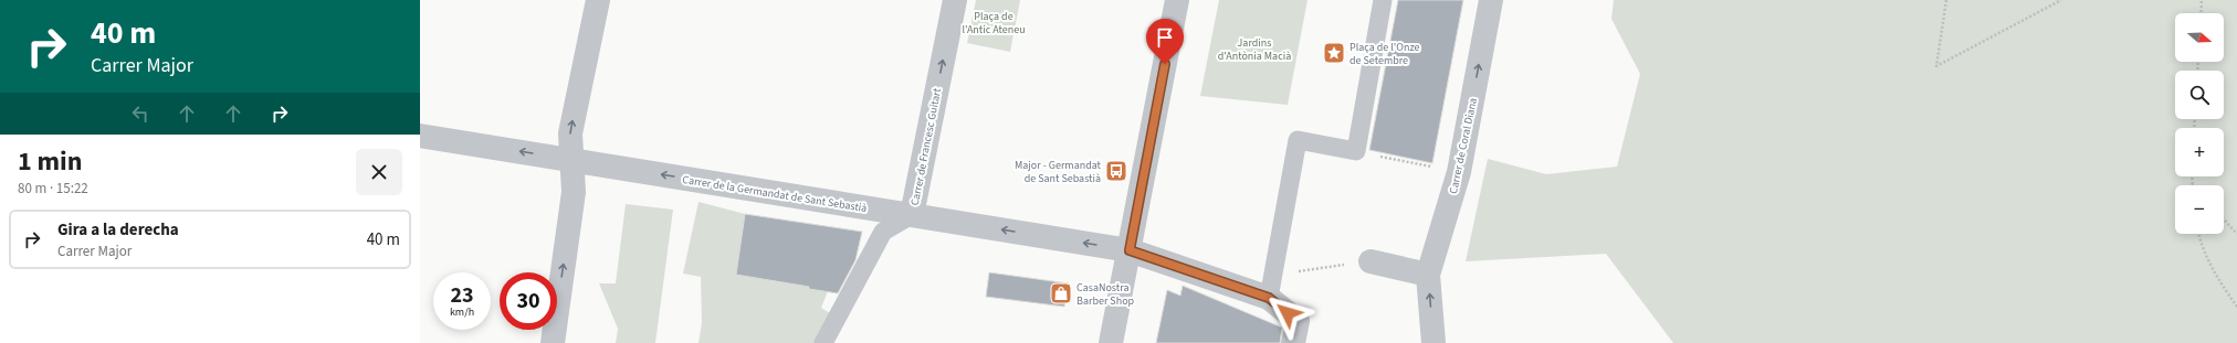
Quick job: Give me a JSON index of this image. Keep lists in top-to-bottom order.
{
  "streets": {
    "street": ["Carrer de Coral Diana", "Carrer de Francesc Guitart", "Carrer de la Germandat de Sant Sebastià"]
  },
  "crossings": [
    ["Carrer de Francesc Guitart", "Carrer de la Germandat de Sant Sebastià"]
  ],
  "one_way": ["Carrer de Francesc Guitart", "Carrer de la Germandat de Sant Sebastià"],
  "parks": ["Plaça de l'Antic Ateneu", "Jardins d'Antònia Macià"],
  "places": {
    "place": ["Plaça de l'Onze de Setembre"],
    "bus stop": ["Major - Germandat de Sant Sebastià"],
    "shop": ["CasaNostra Barber Shop"]
  },
  "north": "right",
  "page": {
    "turn": ["40 m", "Carrer Major"],
    "map_buttons": ["+", "−"],
    "heading": ["1 min", "80 m · 15:22"],
    "list": [
      {
        "name": "Gira a la derecha",
        "note": "Carrer Major",
        "value": "40 m"
      }
    ],
    "speed": "23 km/h",
    "limit": "30"
  }
}
